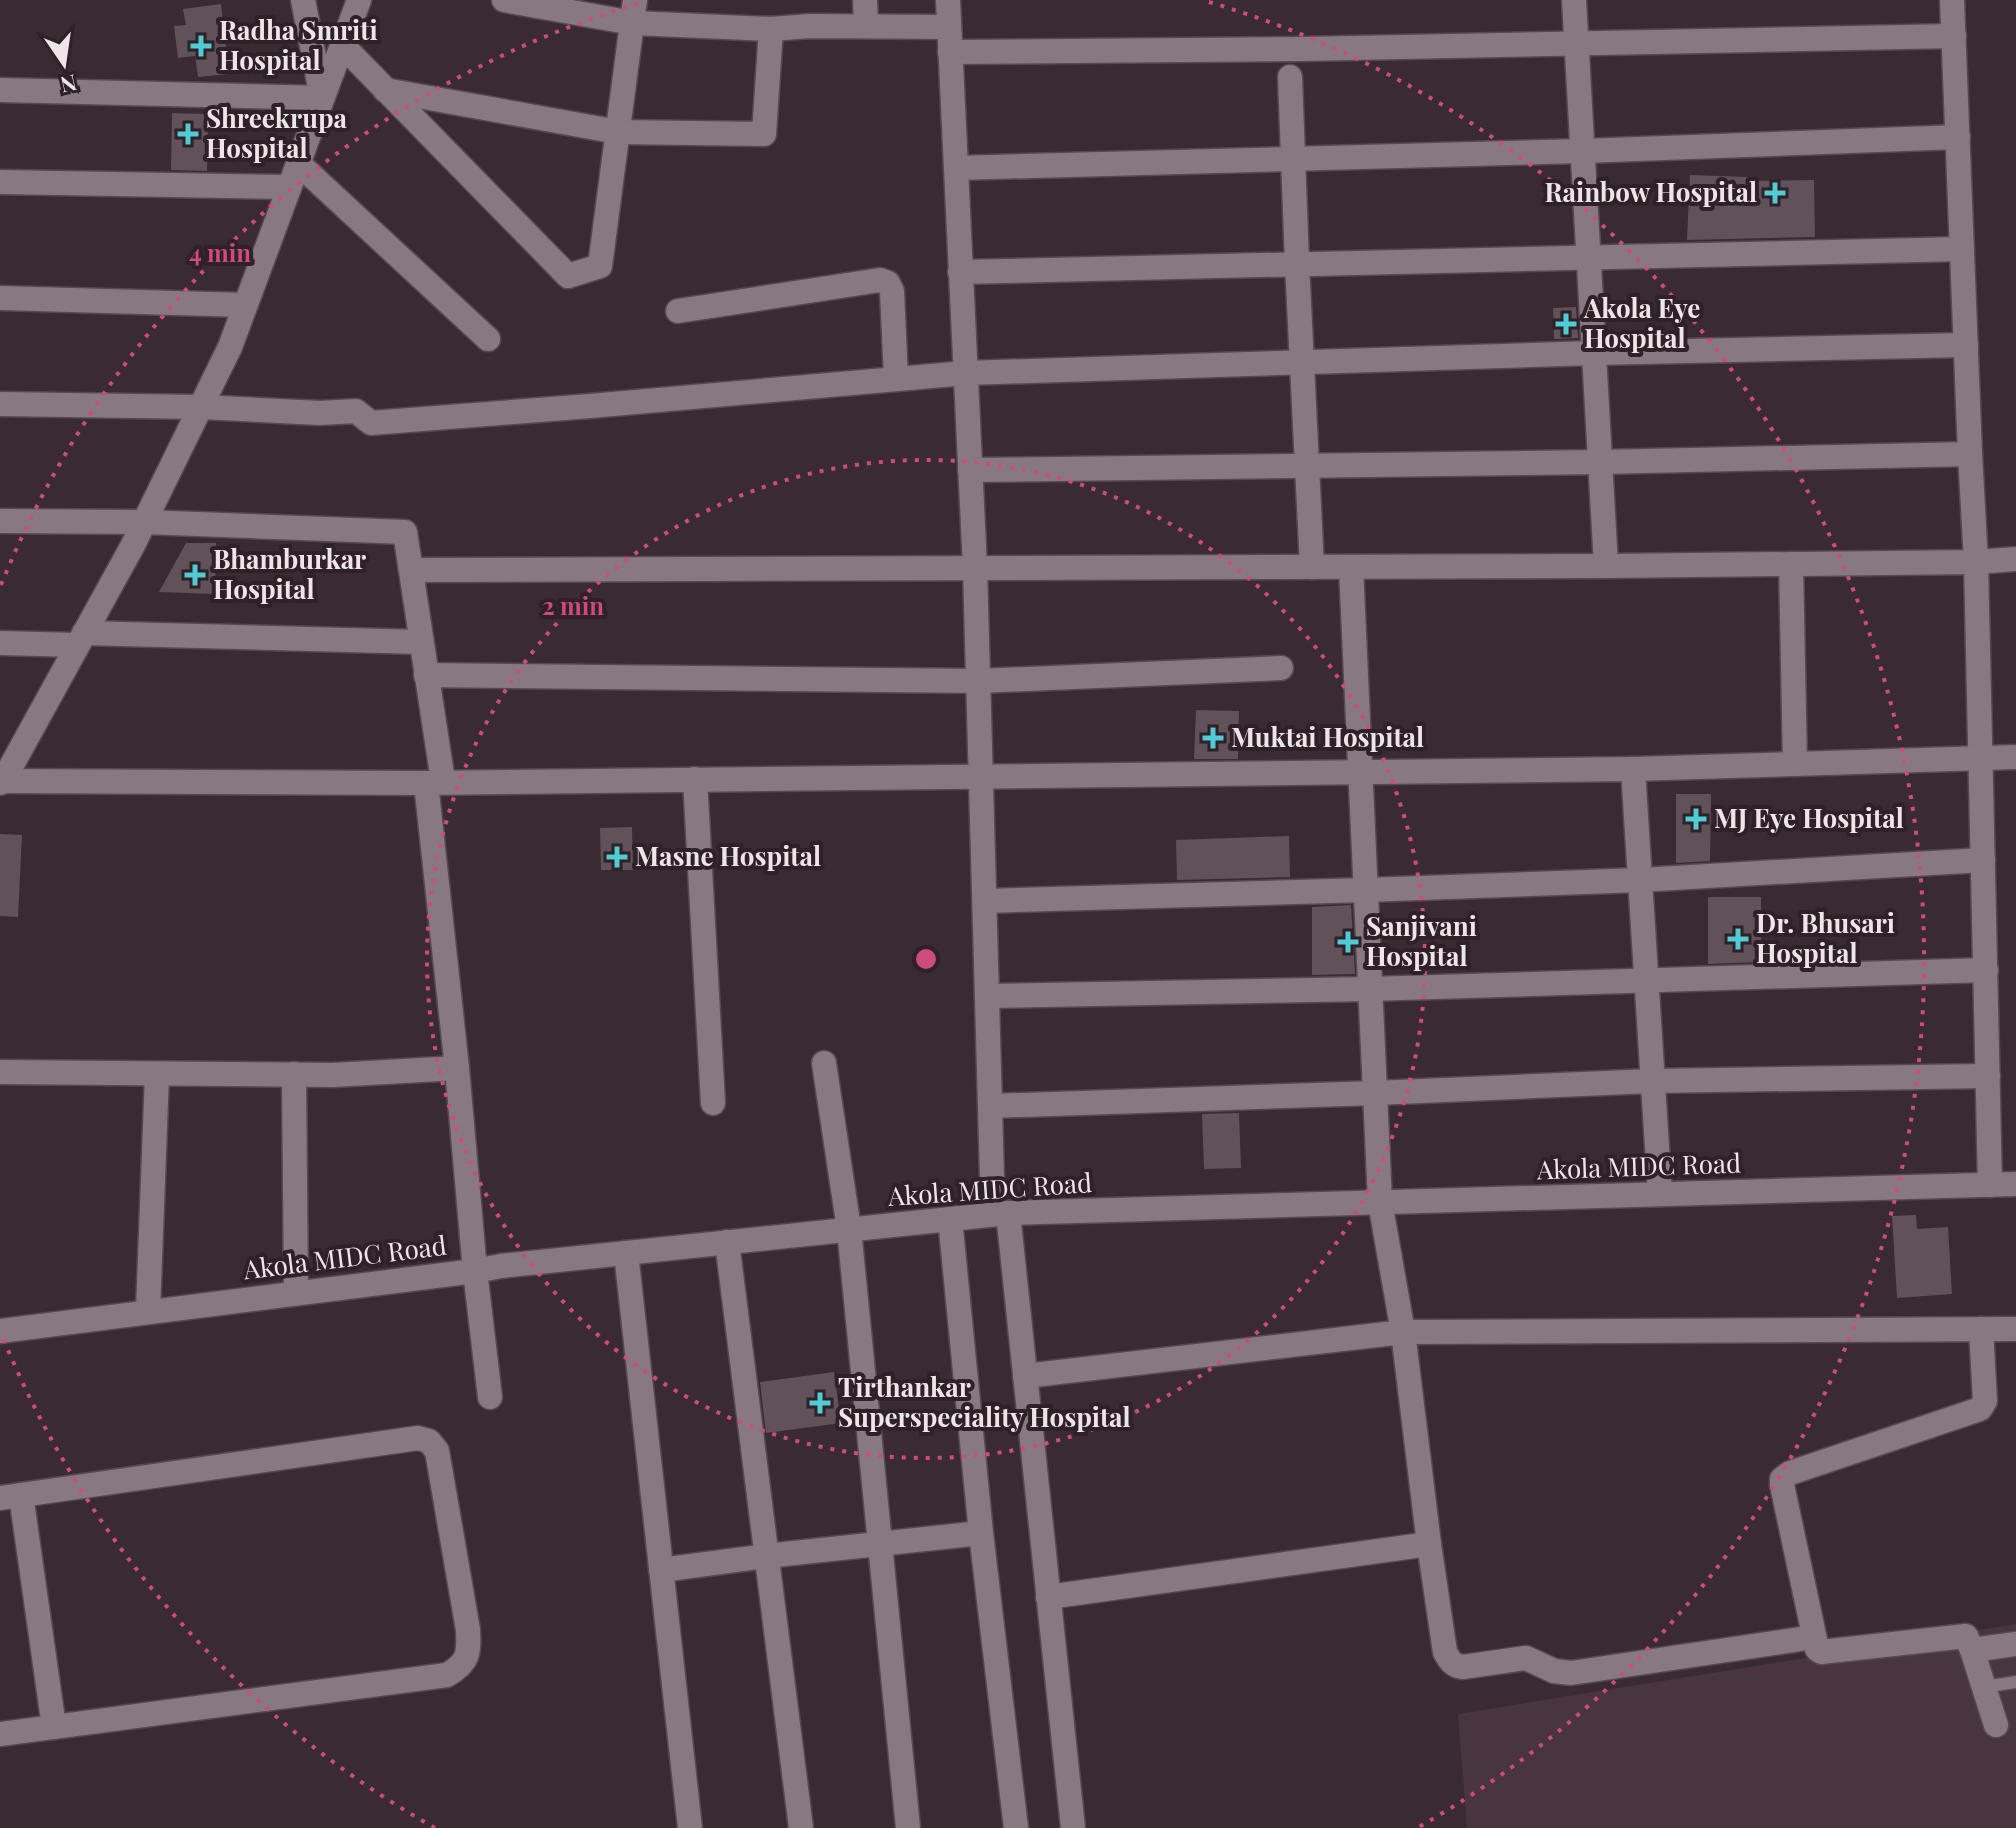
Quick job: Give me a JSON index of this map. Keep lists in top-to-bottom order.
{
  "streets": {
    "street": ["Akola MIDC Road"]
  },
  "places": {
    "health": [
      "Radha Smriti Hospital",
      "Shreekrupa Hospital",
      "Rainbow Hospital",
      "Akola Eye Hospital",
      "Bhamburkar Hospital",
      "Muktai Hospital",
      "MJ Eye Hospital",
      "Masne Hospital",
      "Dr. Bhusari Hospital",
      "Sanjivani Hospital",
      "Tirthankar Superspeciality Hospital"
    ]
  },
  "north": "bottom",
  "rings": ["4 min", "2 min"]
}
